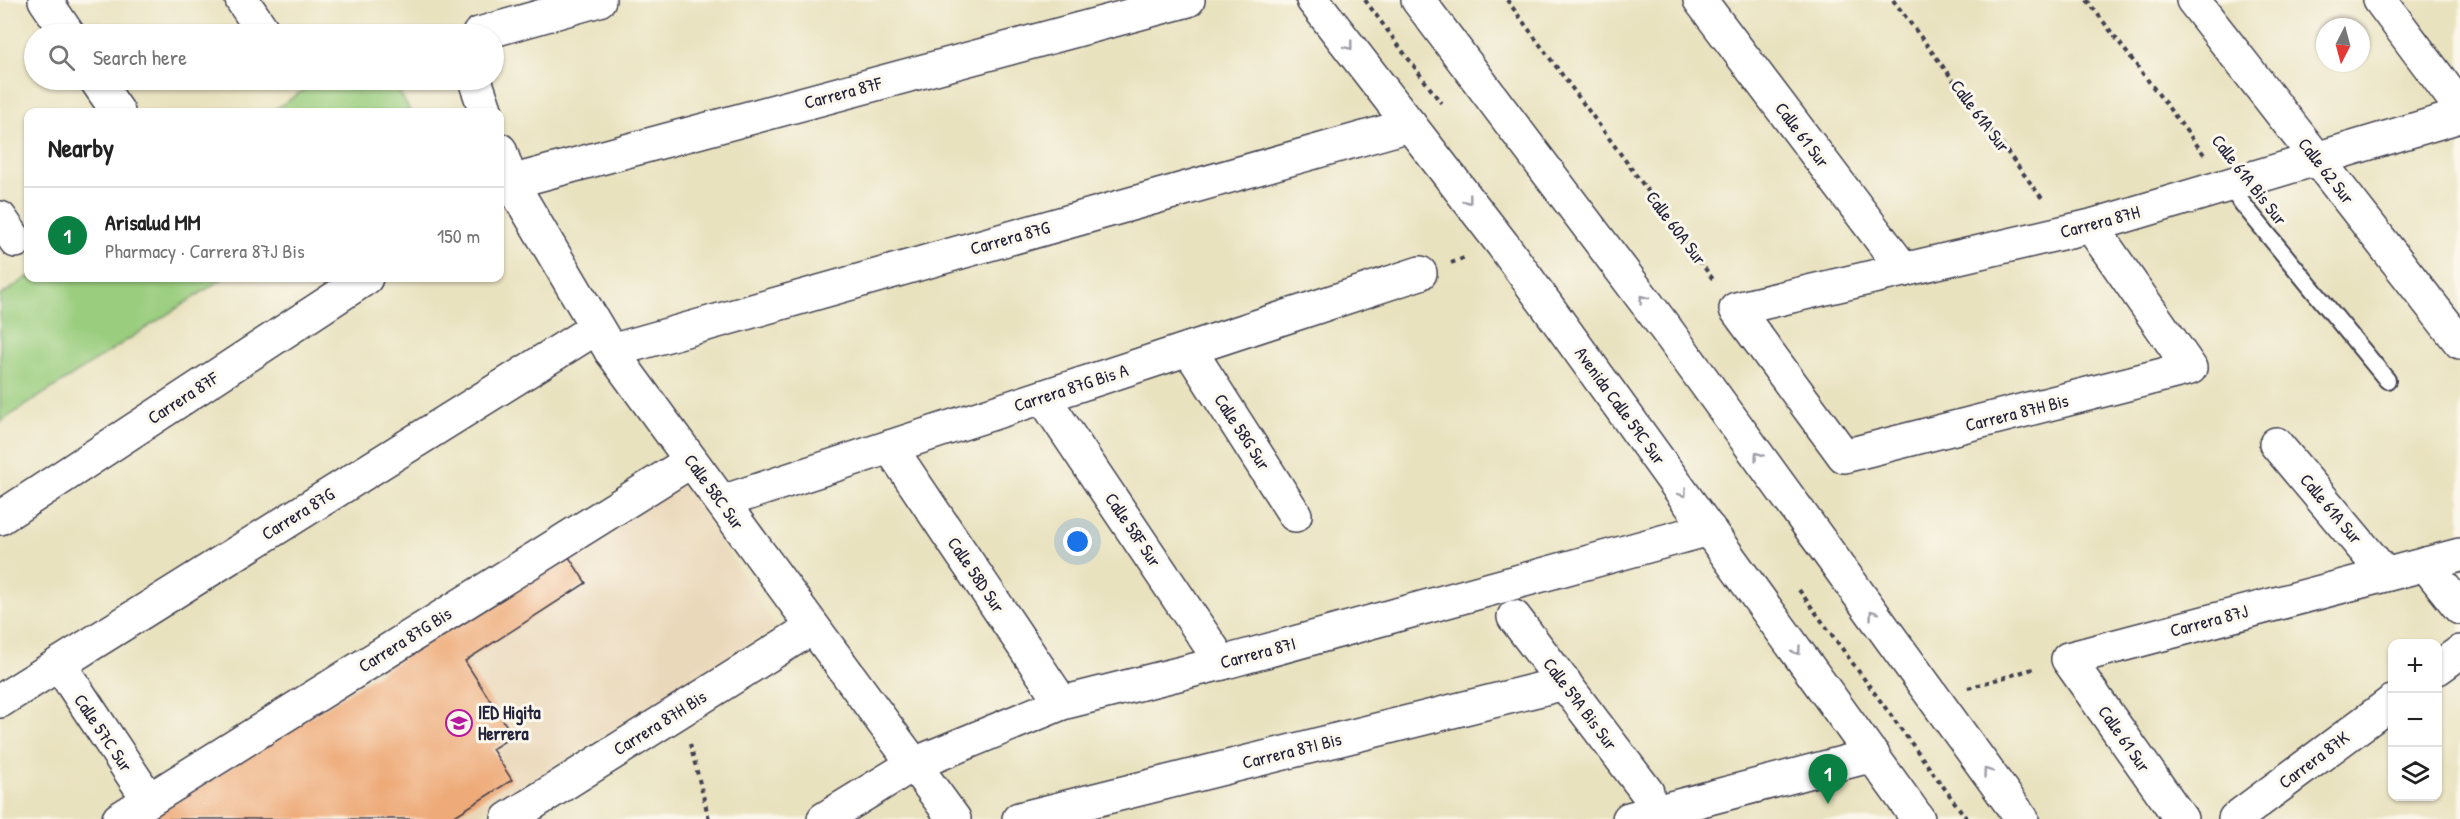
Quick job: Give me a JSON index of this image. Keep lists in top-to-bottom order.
{
  "streets": {
    "street": [
      "Carrera 87F",
      "Calle 61A Sur",
      "Calle 61 Sur",
      "Calle 62 Sur",
      "Carrera 87H",
      "Carrera 87G",
      "Carrera 87G Bis A",
      "Avenida Calle 59C Sur",
      "Carrera 87H Bis",
      "Calle 58G Sur",
      "Calle 58C Sur",
      "Calle 58F Sur",
      "Calle 58D Sur",
      "Carrera 87J",
      "Carrera 87G Bis",
      "Carrera 87I",
      "Calle 59A Bis Sur",
      "Calle 57C Sur",
      "Carrera 87I Bis",
      "Carrera 87K"
    ],
    "lane": ["Calle 61A Bis Sur"],
    "path": ["Calle 60A Sur"]
  },
  "crossings": [
    ["Carrera 87F", "Calle 58C Sur"],
    ["Calle 61A Sur", "Carrera 87H"],
    ["Calle 61A Sur", "Carrera 87H Bis"],
    ["Calle 61A Sur", "Carrera 87J"],
    ["Calle 61 Sur", "Carrera 87H"],
    ["Calle 61 Sur", "Carrera 87J"],
    ["Calle 62 Sur", "Carrera 87H"],
    ["Calle 61A Bis Sur", "Carrera 87H"],
    ["Carrera 87H", "Calle 60A Sur"],
    ["Carrera 87H", "Carrera 87H Bis"],
    ["Calle 60A Sur", "Carrera 87H Bis"],
    ["Carrera 87G", "Avenida Calle 59C Sur"],
    ["Carrera 87G", "Calle 58C Sur"],
    ["Carrera 87G", "Calle 57C Sur"],
    ["Carrera 87G Bis A", "Calle 58G Sur"],
    ["Carrera 87G Bis A", "Calle 58C Sur"],
    ["Carrera 87G Bis A", "Calle 58F Sur"],
    ["Carrera 87G Bis A", "Calle 58D Sur"],
    ["Avenida Calle 59C Sur", "Carrera 87I"],
    ["Carrera 87H Bis", "Calle 58C Sur"],
    ["Calle 58C Sur", "Carrera 87G Bis"],
    ["Calle 58C Sur", "Carrera 87I"],
    ["Calle 58F Sur", "Carrera 87I"],
    ["Calle 58D Sur", "Carrera 87I"],
    ["Carrera 87G Bis", "Calle 57C Sur"],
    ["Calle 59A Bis Sur", "Carrera 87I Bis"]
  ],
  "places": {
    "school or university": ["IED Higita Herrera"]
  },
  "north": "bottom",
  "page": {
    "search": "Search here",
    "heading": "Nearby",
    "list": [
      {
        "mark": "1",
        "name": "Arisalud MM",
        "note": "Pharmacy · Carrera 87J Bis",
        "value": "150 m"
      }
    ],
    "map_buttons": ["+", "−"],
    "pins": "1"
  }
}
